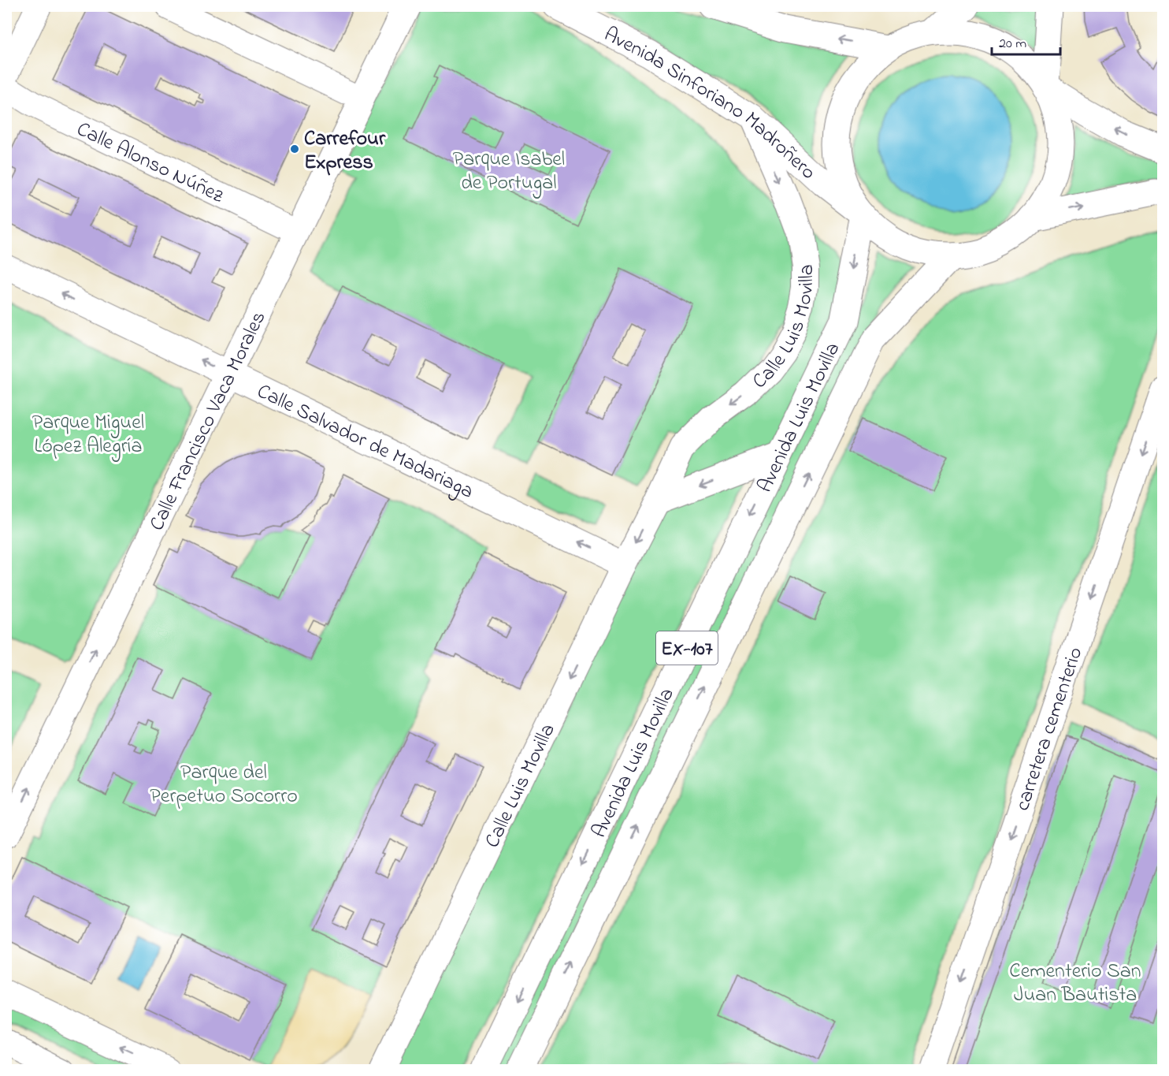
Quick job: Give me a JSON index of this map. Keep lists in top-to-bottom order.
{
  "streets": {
    "main road": ["Avenida Sinforiano Madroñero", "Avenida Luis Movilla", "EX-107"],
    "street": [
      "Calle Alonso Núñez",
      "Calle Luis Movilla",
      "Calle Francisco Vaca Morales",
      "Calle Salvador de Madariaga",
      "carretera cementerio"
    ]
  },
  "crossings": [
    ["Avenida Sinforiano Madroñero", "Calle Luis Movilla"],
    ["Avenida Sinforiano Madroñero", "Avenida Luis Movilla"],
    ["Calle Alonso Núñez", "Calle Francisco Vaca Morales"],
    ["Calle Luis Movilla", "Calle Salvador de Madariaga"],
    ["Calle Francisco Vaca Morales", "Calle Salvador de Madariaga"]
  ],
  "one_way": [
    "Calle Luis Movilla",
    "Calle Francisco Vaca Morales",
    "Calle Salvador de Madariaga",
    "carretera cementerio"
  ],
  "parks": [
    "Parque Isabel de Portugal",
    "Parque Miguel López Alegría",
    "Parque del Perpetuo Socorro",
    "Cementerio San Juan Bautista"
  ],
  "places": ["Carrefour Express"],
  "scale_bar": "20 m"
}
